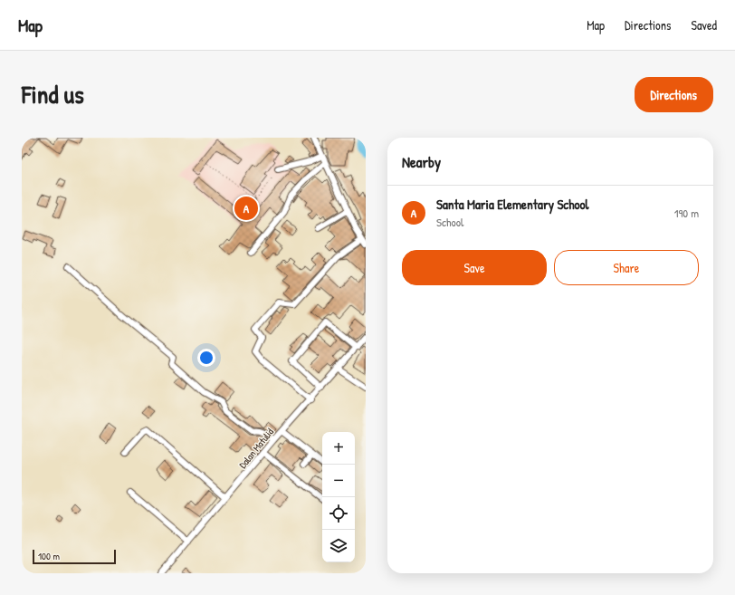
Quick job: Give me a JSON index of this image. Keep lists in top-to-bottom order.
{
  "streets": {
    "street": ["Dalan Matulid"]
  },
  "scale_bar": "100 m",
  "page": {
    "header": "Map",
    "nav": ["Map", "Directions", "Saved"],
    "title": "Find us",
    "buttons": [
      "Directions",
      ["Save", "Share"]
    ],
    "heading": "Nearby",
    "list": [
      {
        "mark": "A",
        "name": "Santa Maria Elementary School",
        "note": "School",
        "value": "190 m"
      }
    ],
    "pins": "A",
    "map_buttons": ["+", "−"],
    "scale": "100 m"
  }
}
